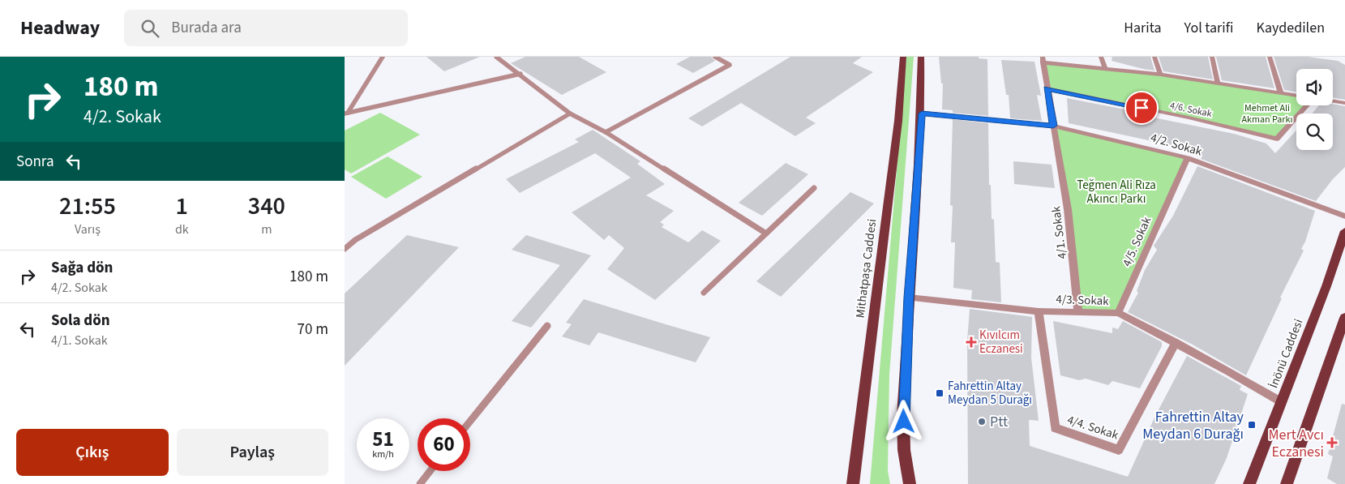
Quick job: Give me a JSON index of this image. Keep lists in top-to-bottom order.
{
  "streets": {
    "main road": ["Mithatpaşa Caddesi", "İnönü Caddesi"],
    "street": [
      "4/6. Sokak",
      "4/2. Sokak",
      "4/1. Sokak",
      "4/5. Sokak",
      "4/3. Sokak",
      "4/4. Sokak"
    ]
  },
  "crossings": [
    ["4/6. Sokak", "4/1. Sokak"],
    ["4/2. Sokak", "4/1. Sokak"],
    ["4/2. Sokak", "4/5. Sokak"],
    ["4/1. Sokak", "4/3. Sokak"],
    ["4/5. Sokak", "4/3. Sokak"],
    ["4/3. Sokak", "İnönü Caddesi"],
    ["4/3. Sokak", "4/4. Sokak"]
  ],
  "parks": ["Mehmet Ali Akman Parkı", "Teğmen Ali Rıza Akıncı Parkı"],
  "places": {
    "health": ["Kıvılcım Eczanesi", "Mert Avcı Eczanesi"],
    "transit": ["Fahrettin Altay Meydan 5 Durağı", "Fahrettin Altay Meydan 6 Durağı"],
    "other": ["Ptt"]
  },
  "page": {
    "header": "Headway",
    "search": "Burada ara",
    "nav": ["Harita", "Yol tarifi", "Kaydedilen"],
    "turn": ["180 m", "4/2. Sokak"],
    "then": "Sonra",
    "eta": [
      "21:55",
      "Varış",
      "1",
      "dk",
      "340",
      "m"
    ],
    "list": [
      {
        "name": "Sağa dön",
        "note": "4/2. Sokak",
        "value": "180 m"
      },
      {
        "name": "Sola dön",
        "note": "4/1. Sokak",
        "value": "70 m"
      }
    ],
    "speed": "51 km/h",
    "limit": "60",
    "buttons": ["Çıkış", "Paylaş"]
  }
}
